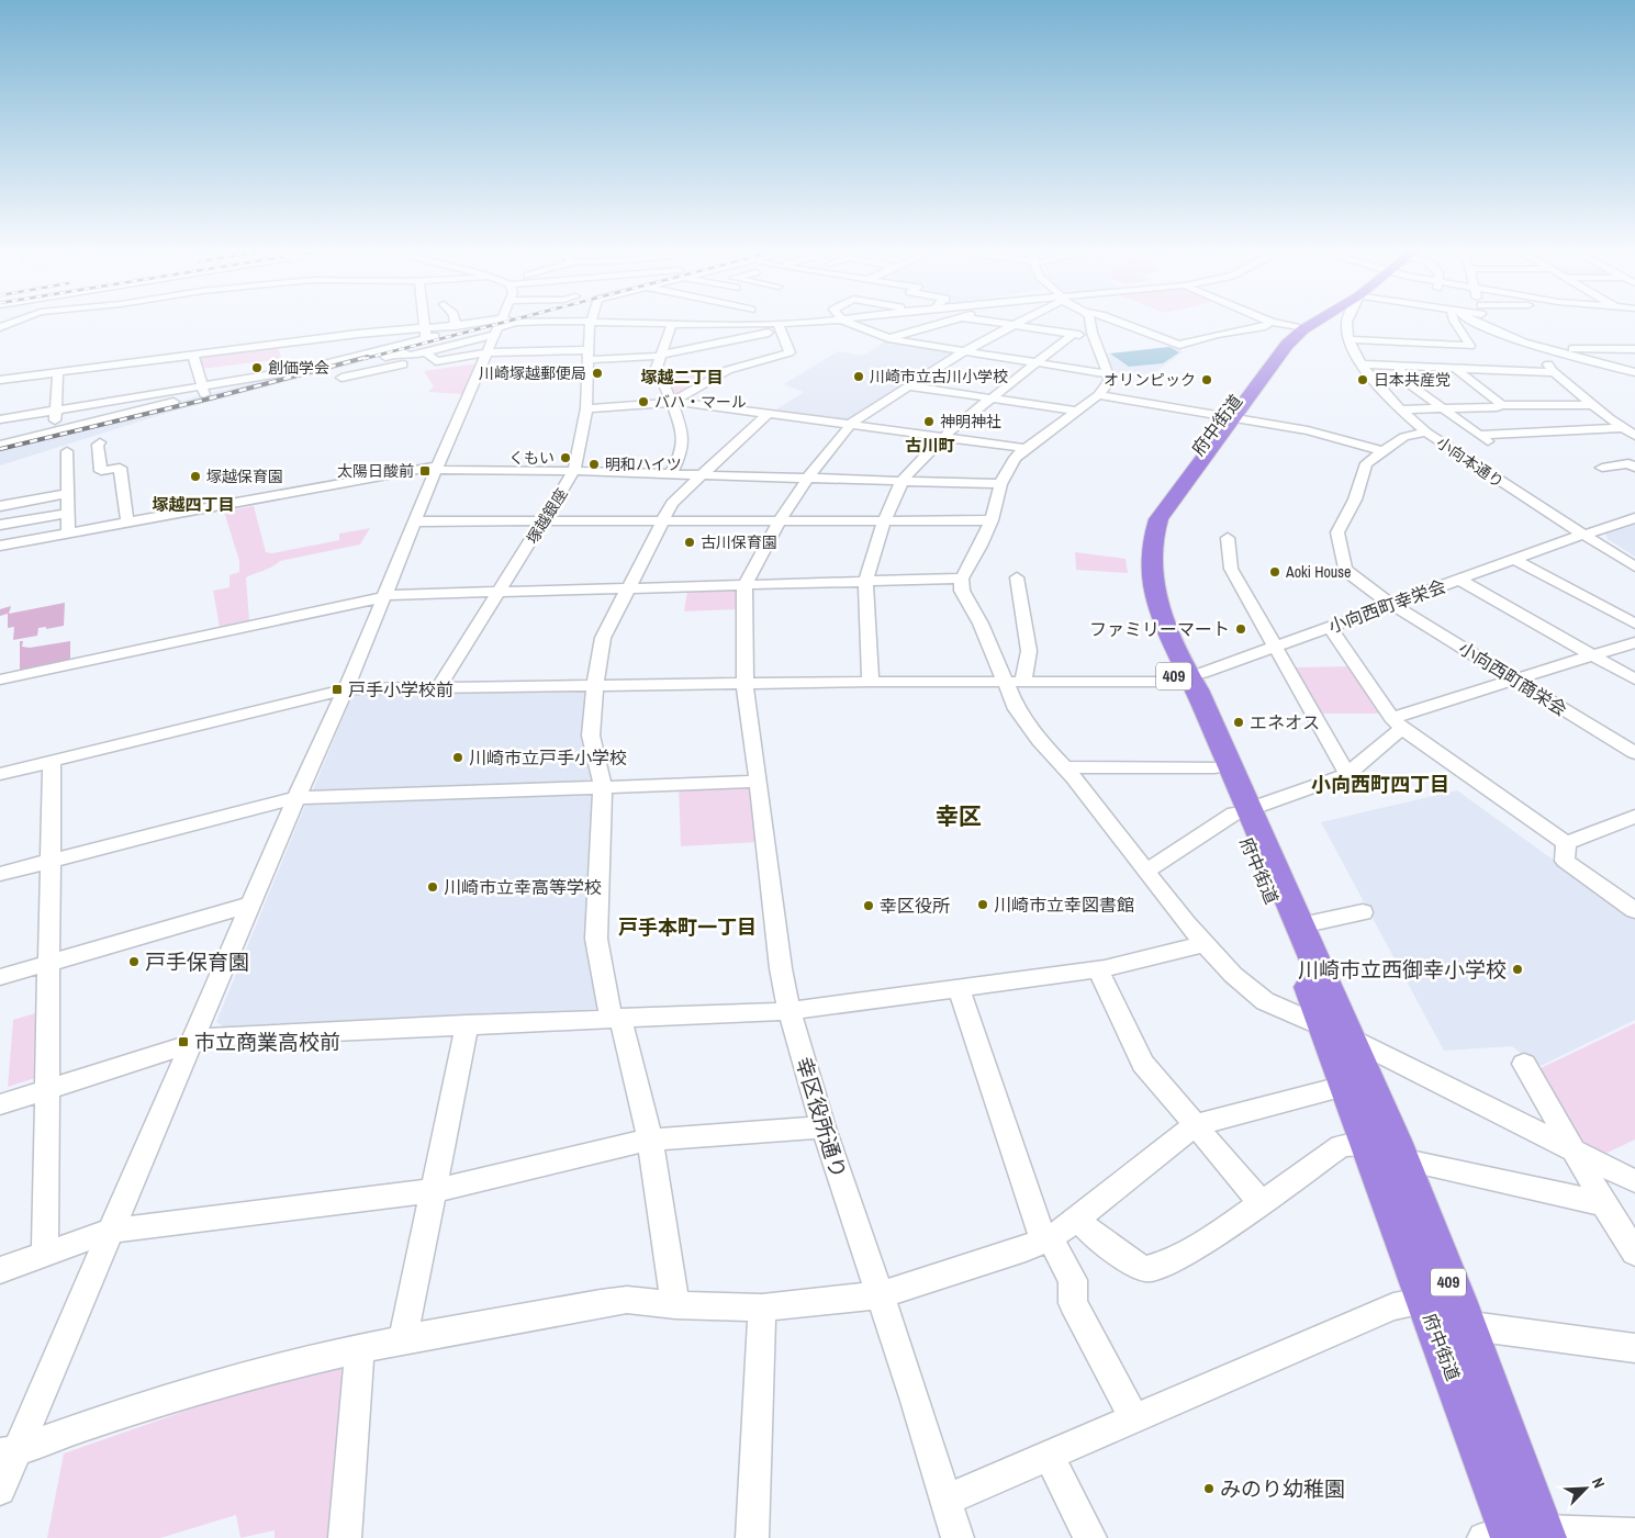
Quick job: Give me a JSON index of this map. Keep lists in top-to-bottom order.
{
  "streets": {
    "highway": ["府中街道", "409"],
    "street": [
      "小向本通り",
      "塚越銀座",
      "小向西町幸栄会",
      "小向西町商栄会",
      "幸区役所通り"
    ]
  },
  "crossings": [
    ["府中街道", "小向西町幸栄会"],
    ["小向本通り", "小向西町幸栄会"],
    ["小向本通り", "小向西町商栄会"],
    ["塚越銀座", "小向西町幸栄会"],
    ["小向西町幸栄会", "小向西町商栄会"],
    ["小向西町幸栄会", "幸区役所通り"]
  ],
  "districts": [
    "塚越二丁目",
    "古川町",
    "塚越四丁目",
    "小向西町四丁目",
    "幸区",
    "戸手本町一丁目"
  ],
  "places": {
    "other": [
      "創価学会",
      "川崎塚越郵便局",
      "川崎市立古川小学校",
      "オリンピック",
      "日本共産党",
      "バハ・マール",
      "神明神社",
      "くもい",
      "明和ハイツ",
      "塚越保育園",
      "古川保育園",
      "Aoki House",
      "ファミリーマート",
      "エネオス",
      "川崎市立戸手小学校",
      "川崎市立幸高等学校",
      "川崎市立幸図書館",
      "幸区役所",
      "戸手保育園",
      "川崎市立西御幸小学校",
      "みのり幼稚園"
    ],
    "transit": ["太陽日酸前", "戸手小学校前", "市立商業高校前"]
  },
  "north": "top right"
}
